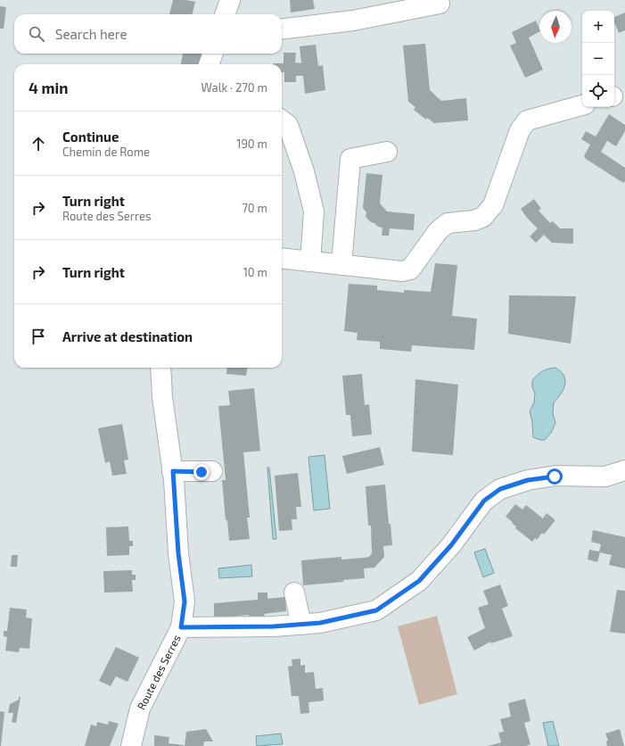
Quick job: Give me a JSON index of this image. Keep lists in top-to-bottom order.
{
  "streets": {
    "street": ["Route des Serres"]
  },
  "north": "bottom",
  "page": {
    "map_buttons": ["+", "−"],
    "search": "Search here",
    "heading": ["4 min", "Walk · 270 m"],
    "list": [
      ["Continue", "Chemin de Rome", "190 m"],
      ["Turn right", "Route des Serres", "70 m"],
      ["Turn right", "10 m"],
      "Arrive at destination"
    ]
  }
}
